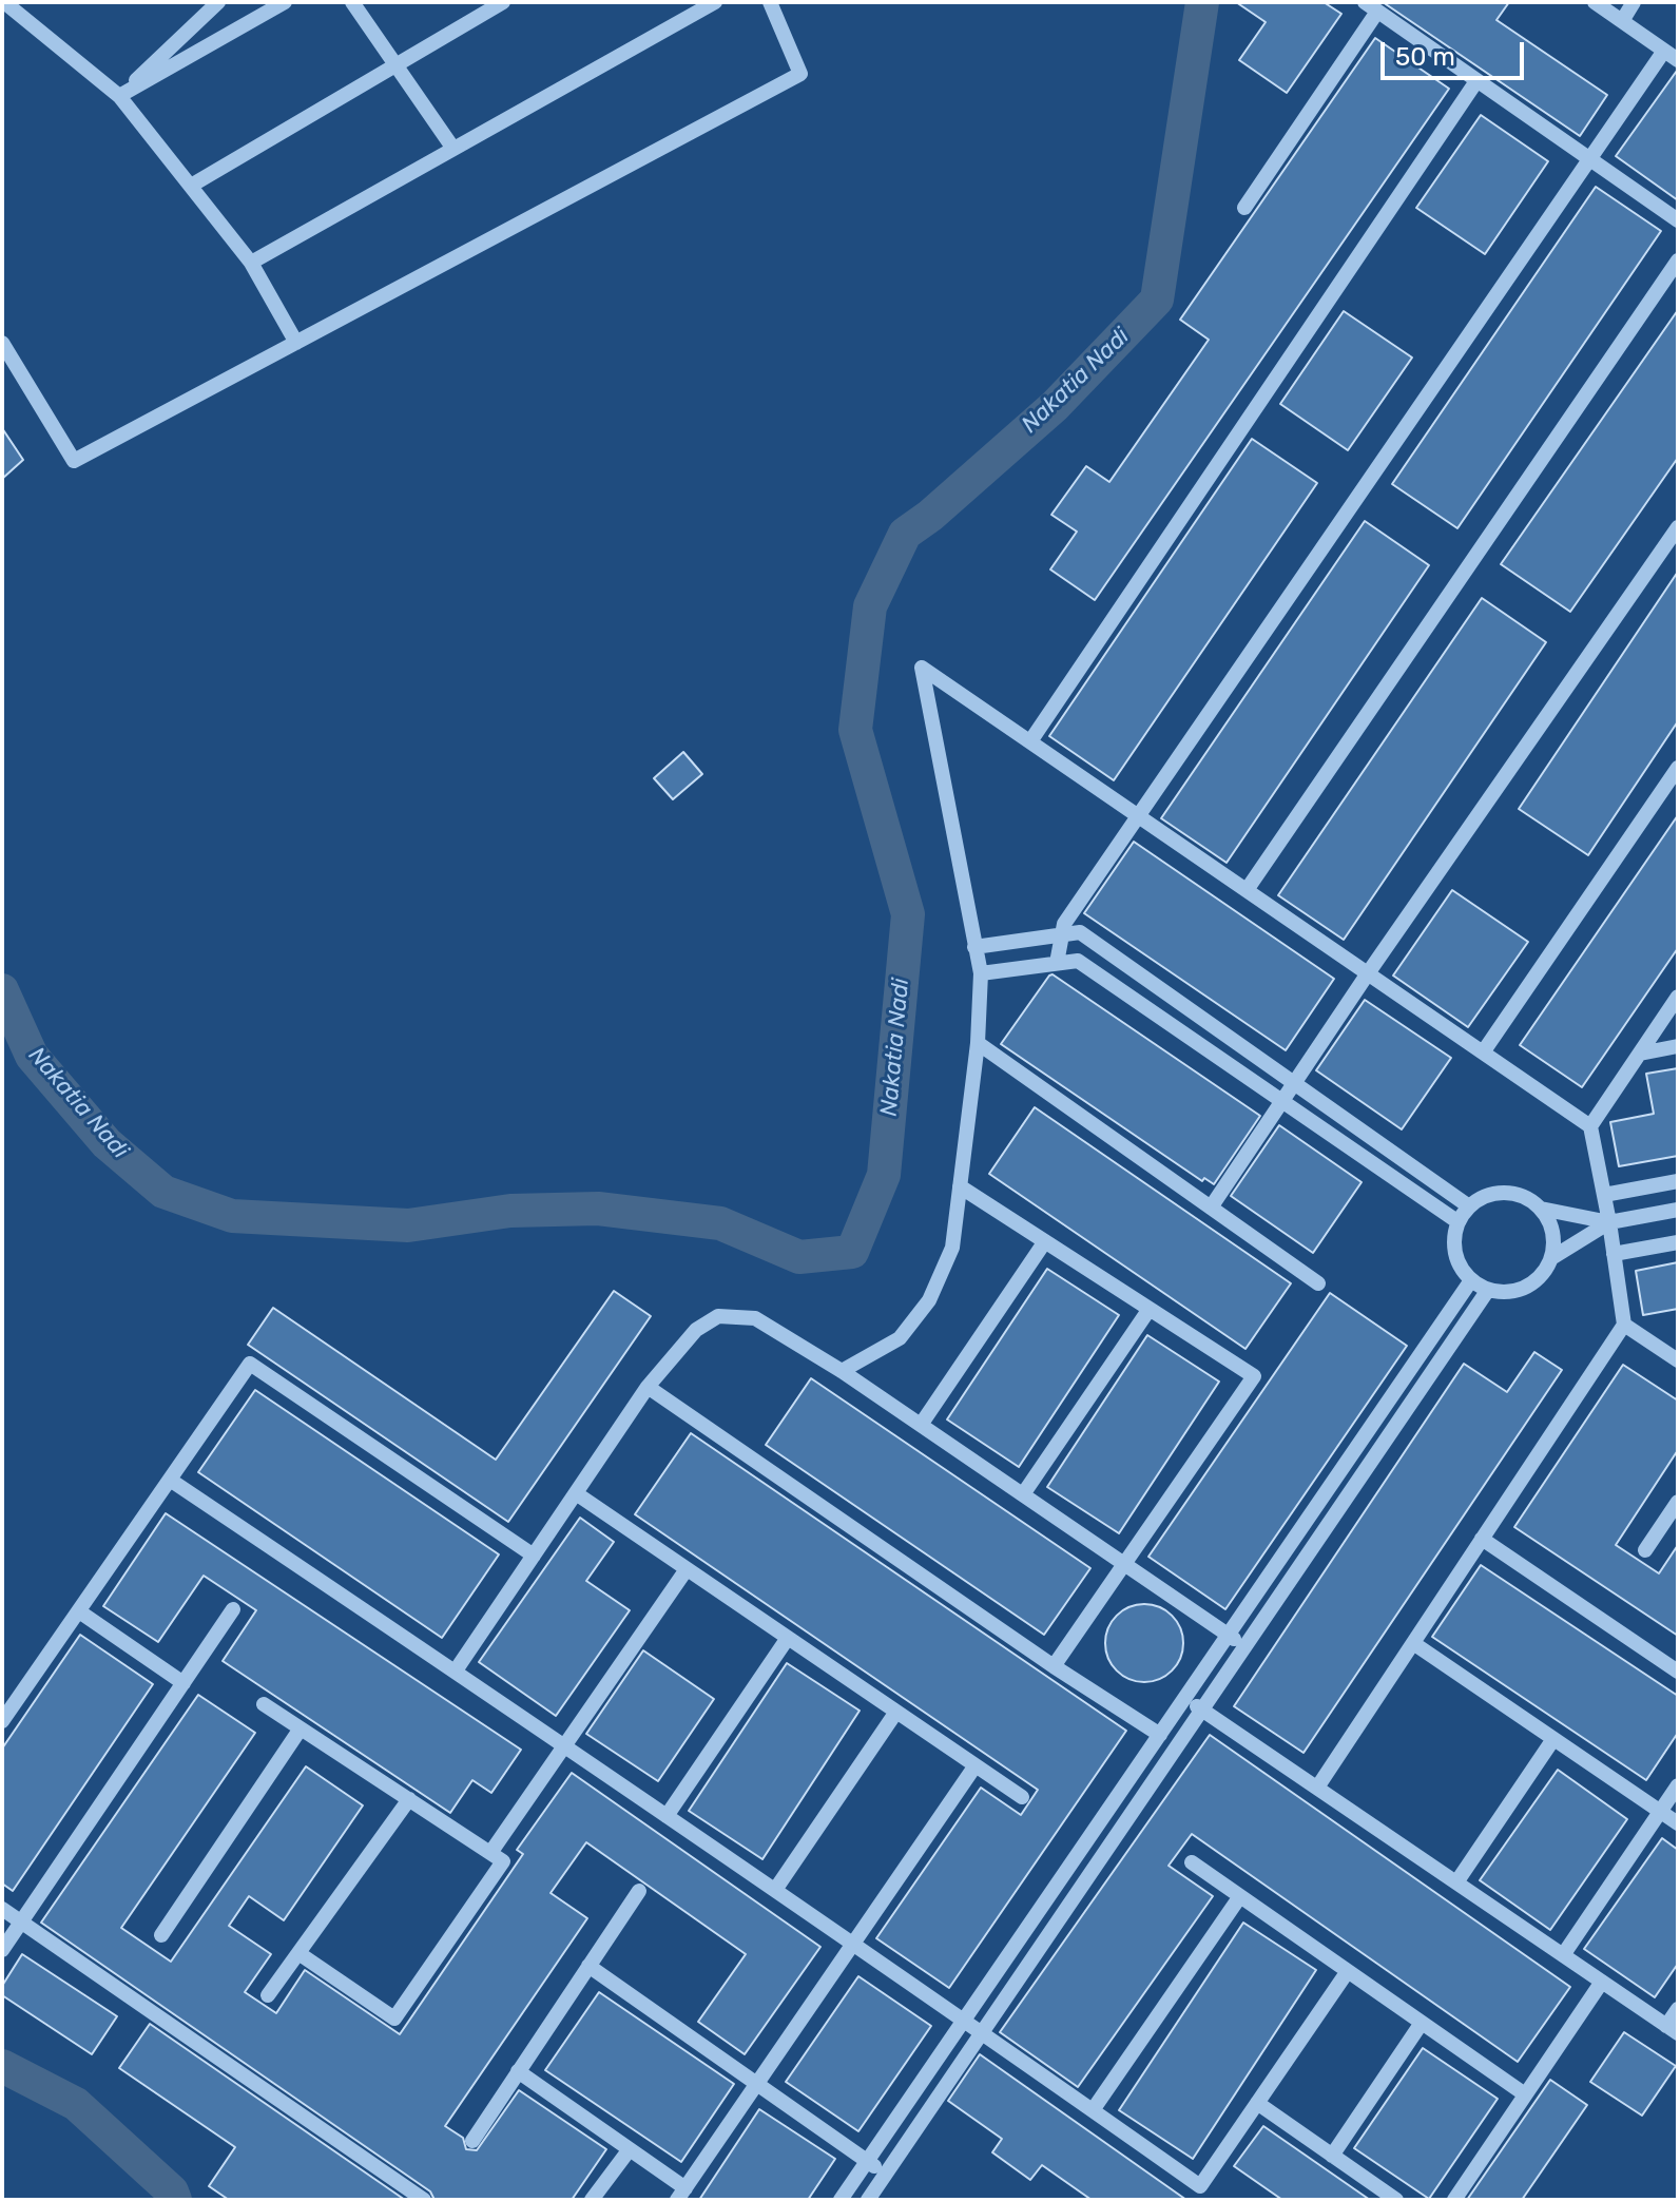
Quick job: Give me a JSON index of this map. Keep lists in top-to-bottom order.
{
  "water": ["Nakatia Nadi"],
  "scale_bar": "50 m"
}
